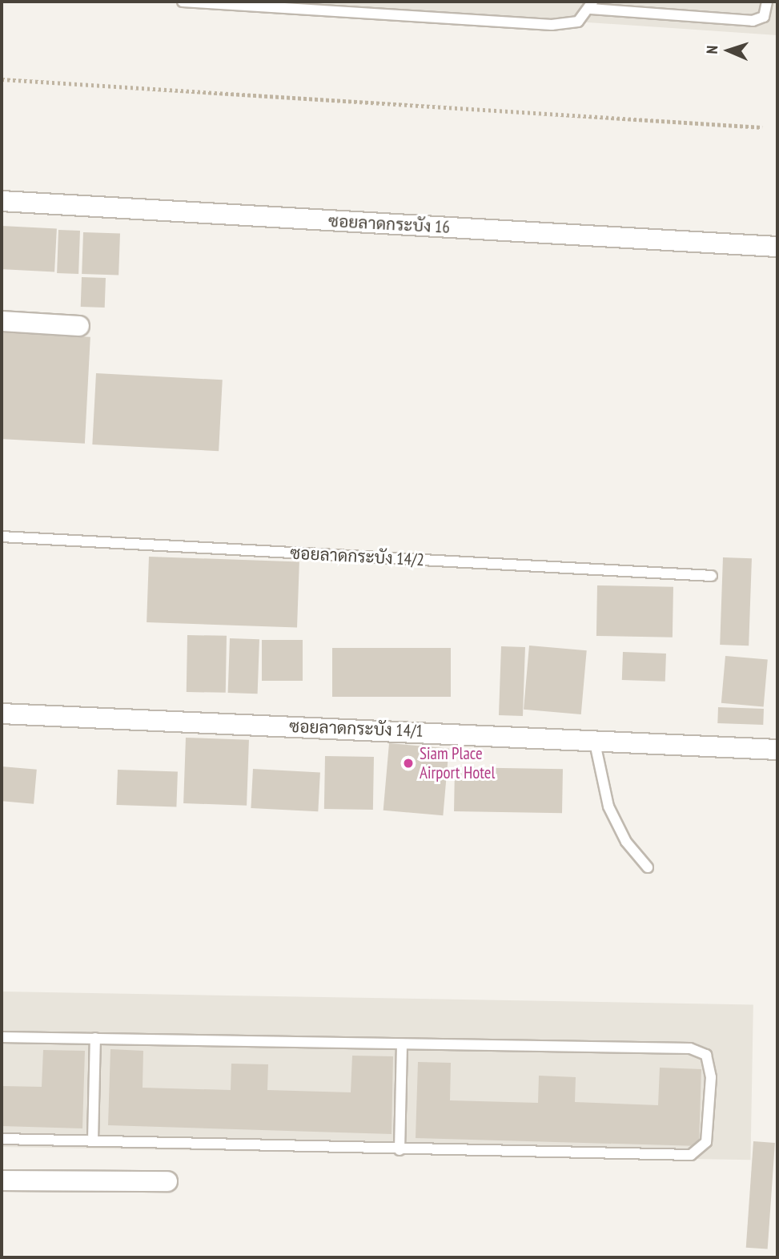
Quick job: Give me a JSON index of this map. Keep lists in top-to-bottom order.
{
  "streets": {
    "street": ["ซอยลาดกระบัง 16", "ซอยลาดกระบัง 14/1"],
    "lane": ["ซอยลาดกระบัง 14/2"]
  },
  "places": ["Siam Place Airport Hotel"],
  "north": "left"
}
